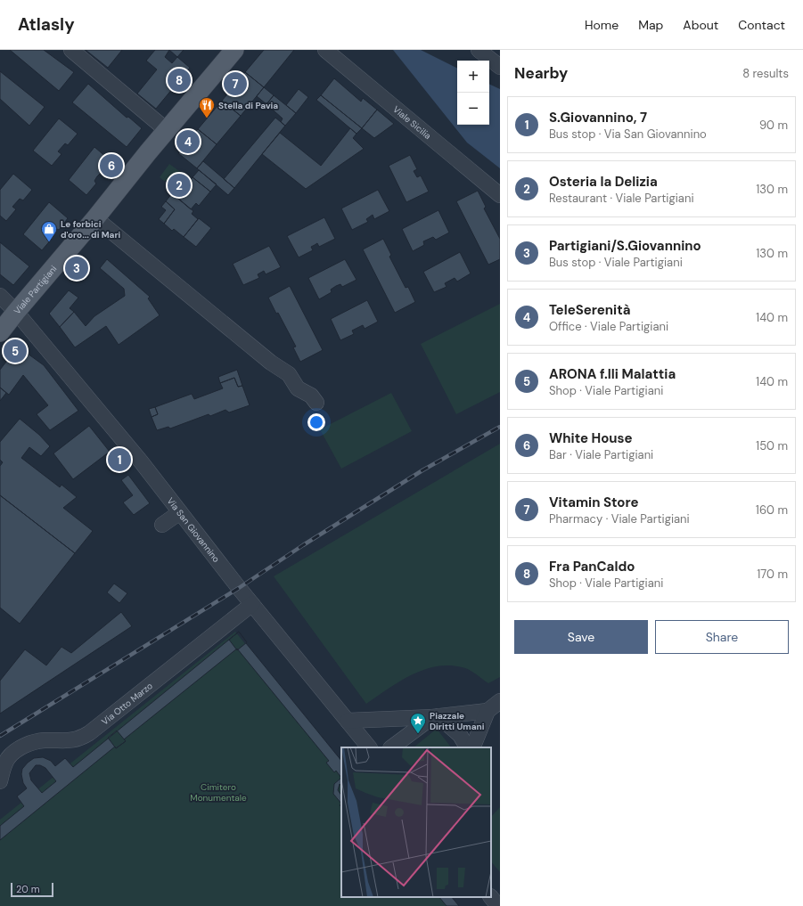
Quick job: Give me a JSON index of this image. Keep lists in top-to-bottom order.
{
  "streets": {
    "main road": ["Viale Partigiani"],
    "street": ["Viale Sicilia", "Via San Giovannino", "Via Otto Marzo"]
  },
  "crossings": [
    ["Viale Partigiani", "Via San Giovannino"],
    ["Via San Giovannino", "Via Otto Marzo"]
  ],
  "parks": ["Cimitero Monumentale"],
  "places": {
    "restaurant": ["Stella di Pavia"],
    "shop": ["Le forbici d'oro... di Mari"],
    "place": ["Piazzale Diritti Umani"]
  },
  "scale_bar": "20 m",
  "page": {
    "header": "Atlasly",
    "nav": [
      "Home",
      "Map",
      "About",
      "Contact"
    ],
    "heading": ["Nearby", "8 results"],
    "map_buttons": ["+", "−"],
    "pins": [
      "8",
      "7",
      "4",
      "6",
      "2",
      "3",
      "5",
      "1"
    ],
    "list": [
      {
        "mark": "1",
        "name": "S.Giovannino, 7",
        "note": "Bus stop · Via San Giovannino",
        "value": "90 m"
      },
      {
        "mark": "2",
        "name": "Osteria la Delizia",
        "note": "Restaurant · Viale Partigiani",
        "value": "130 m"
      },
      {
        "mark": "3",
        "name": "Partigiani/S.Giovannino",
        "note": "Bus stop · Viale Partigiani",
        "value": "130 m"
      },
      {
        "mark": "4",
        "name": "TeleSerenità",
        "note": "Office · Viale Partigiani",
        "value": "140 m"
      },
      {
        "mark": "5",
        "name": "ARONA f.lli Malattia",
        "note": "Shop · Viale Partigiani",
        "value": "140 m"
      },
      {
        "mark": "6",
        "name": "White House",
        "note": "Bar · Viale Partigiani",
        "value": "150 m"
      },
      {
        "mark": "7",
        "name": "Vitamin Store",
        "note": "Pharmacy · Viale Partigiani",
        "value": "160 m"
      },
      {
        "mark": "8",
        "name": "Fra PanCaldo",
        "note": "Shop · Viale Partigiani",
        "value": "170 m"
      }
    ],
    "buttons": ["Save", "Share"],
    "scale": "20 m"
  }
}
